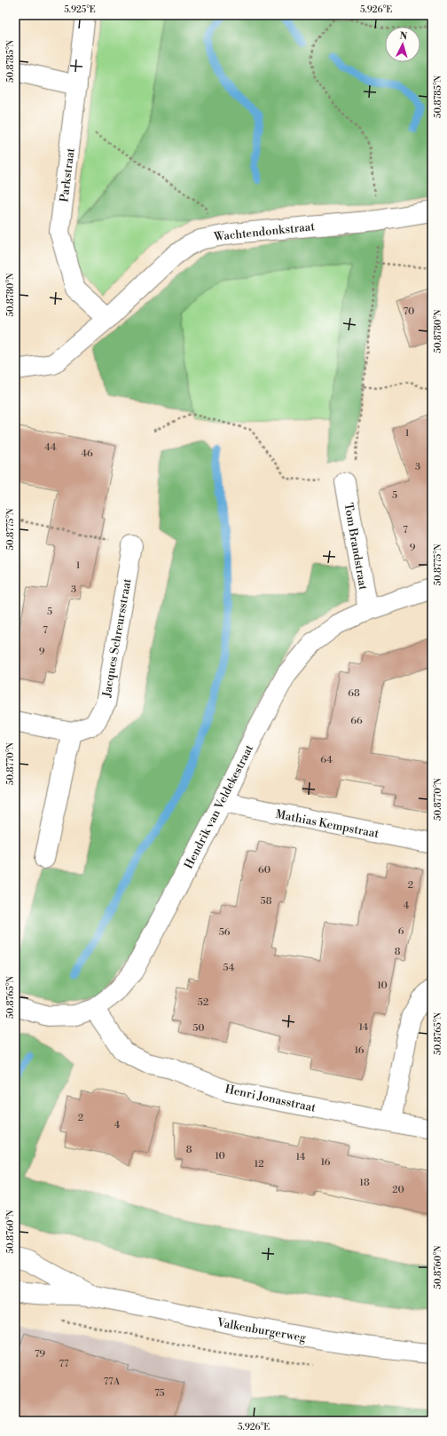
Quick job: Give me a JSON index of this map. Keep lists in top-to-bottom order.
{
  "streets": {
    "street": [
      "Parkstraat",
      "Wachtendonkstraat",
      "Tom Brandstraat",
      "Jacques Schreursstraat",
      "Hendrik van Veldekestraat",
      "Mathias Kempstraat",
      "Henri Jonasstraat",
      "Valkenburgerweg"
    ]
  },
  "crossings": [
    ["Parkstraat", "Wachtendonkstraat"],
    ["Tom Brandstraat", "Hendrik van Veldekestraat"],
    ["Hendrik van Veldekestraat", "Mathias Kempstraat"],
    ["Hendrik van Veldekestraat", "Henri Jonasstraat"]
  ],
  "house_numbers": [
    "70",
    "1",
    "44",
    "46",
    "3",
    "5",
    "7",
    "9",
    "1",
    "3",
    "5",
    "7",
    "9",
    "68",
    "66",
    "64",
    "60",
    "2",
    "58",
    "4",
    "6",
    "56",
    "8",
    "54",
    "10",
    "52",
    "14",
    "50",
    "16",
    "2",
    "4",
    "8",
    "10",
    "14",
    "16",
    "12",
    "18",
    "20",
    "79",
    "77",
    "77A",
    "75"
  ],
  "north": "top",
  "coordinates": [
    "5.925°E",
    "5.926°E",
    "50.8785°N",
    "50.8780°N",
    "50.8775°N",
    "50.8770°N",
    "50.8765°N",
    "50.8760°N"
  ]
}
